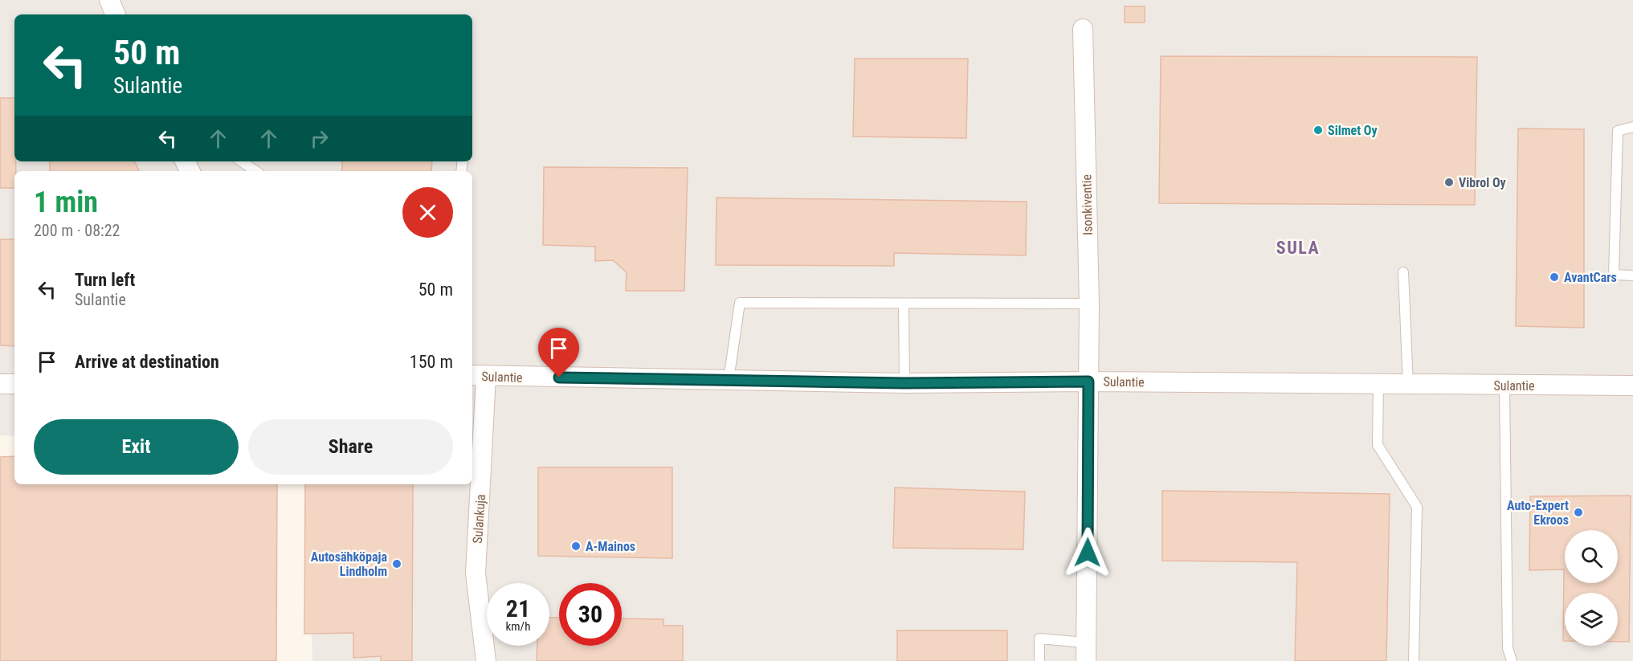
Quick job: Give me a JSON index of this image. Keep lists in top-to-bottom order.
{
  "streets": {
    "street": ["Isonkiventie", "Sulantie", "Sulankuja"]
  },
  "crossings": [
    ["Isonkiventie", "Sulantie"],
    ["Sulantie", "Sulankuja"]
  ],
  "districts": ["SULA"],
  "places": [
    "Silmet Oy",
    "Vibrol Oy",
    "AvantCars",
    "Auto-Expert Ekroos",
    "A-Mainos",
    "Autosähköpaja Lindholm"
  ],
  "page": {
    "turn": ["50 m", "Sulantie"],
    "heading": ["1 min", "200 m · 08:22"],
    "list": [
      {
        "name": "Turn left",
        "note": "Sulantie",
        "value": "50 m"
      },
      {
        "name": "Arrive at destination",
        "value": "150 m"
      }
    ],
    "buttons": ["Exit", "Share"],
    "speed": "21 km/h",
    "limit": "30"
  }
}
